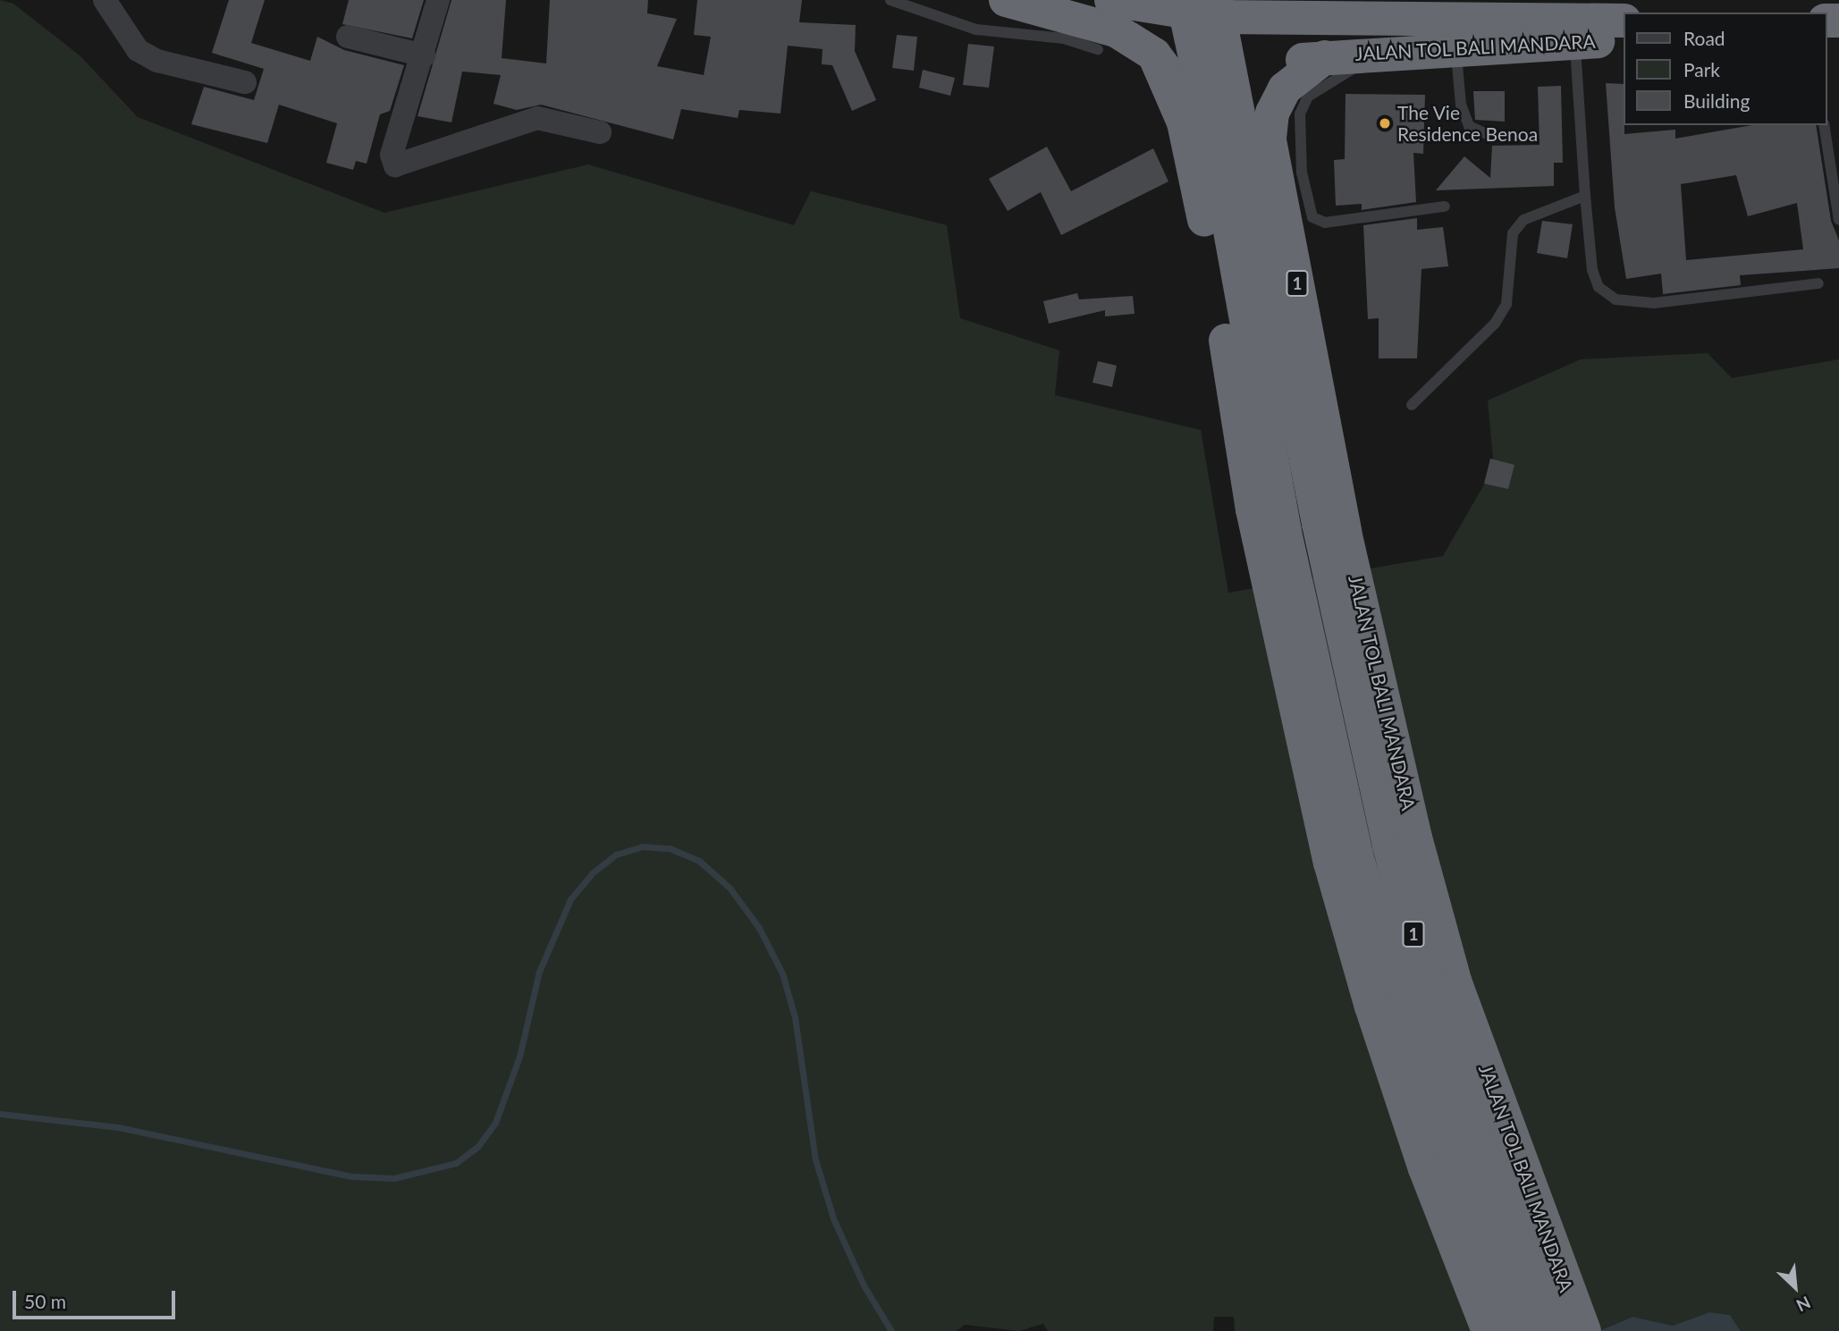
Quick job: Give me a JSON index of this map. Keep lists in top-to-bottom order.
{
  "streets": {
    "highway": ["JALAN TOL BALI MANDARA", "1"]
  },
  "crossings": [
    ["JALAN TOL BALI MANDARA", "1"]
  ],
  "places": ["The Vie Residence Benoa"],
  "legend": ["Road", "Park", "Building"],
  "scale_bar": "50 m",
  "north": "bottom right"
}
